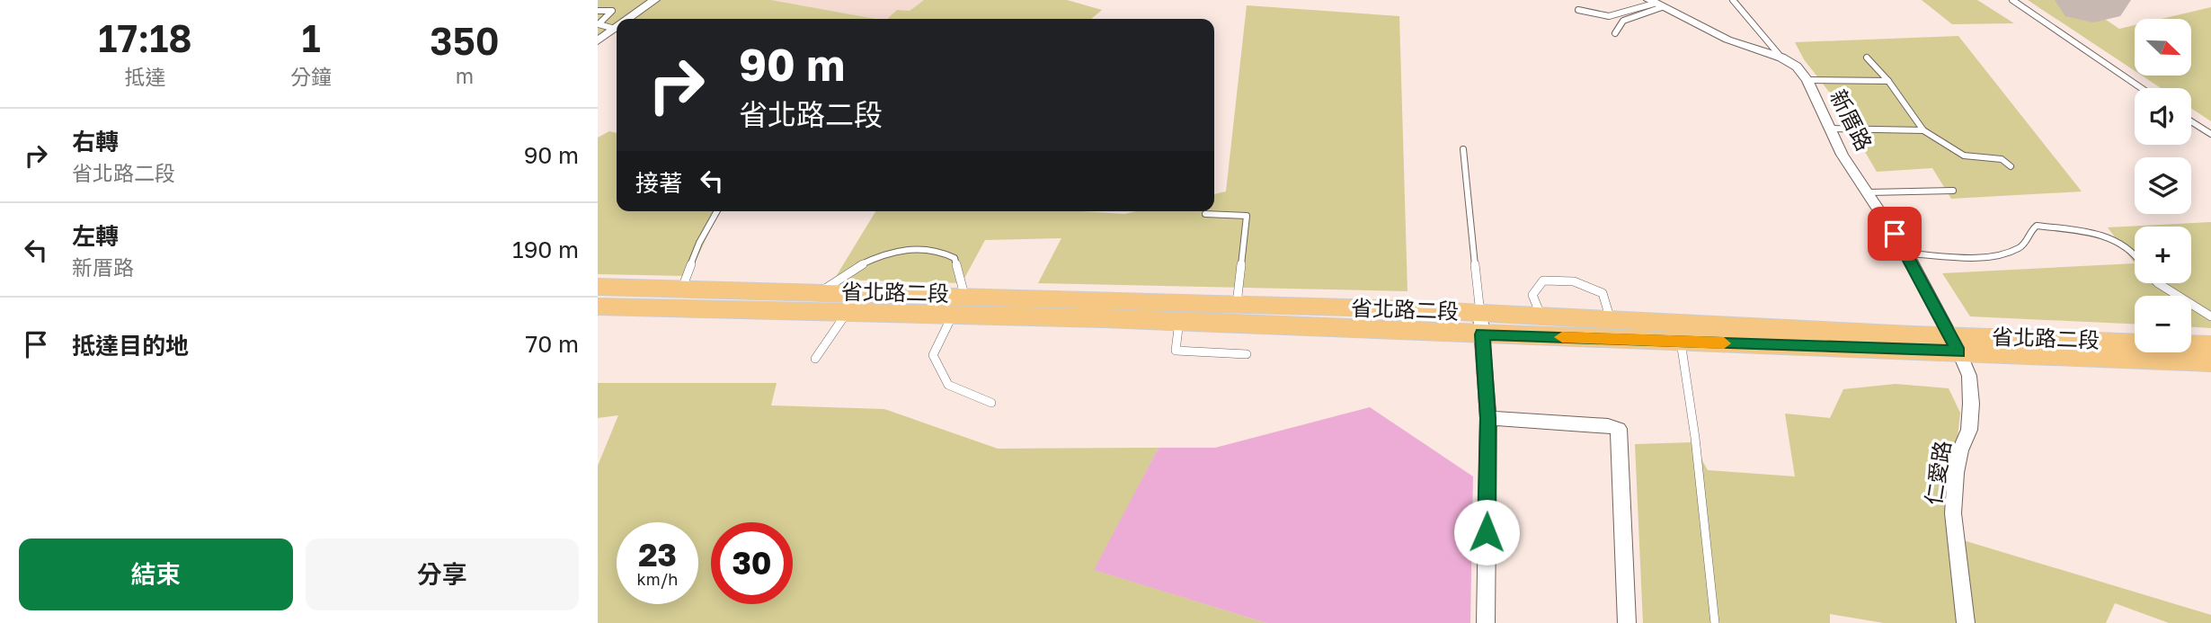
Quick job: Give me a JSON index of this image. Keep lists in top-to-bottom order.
{
  "streets": {
    "main road": ["省北路二段"],
    "street": ["新厝路", "仁愛路"]
  },
  "crossings": [
    ["新厝路", "省北路二段"],
    ["新厝路", "仁愛路"],
    ["省北路二段", "仁愛路"]
  ],
  "north": "bottom right",
  "page": {
    "eta": [
      "17:18",
      "抵達",
      "1",
      "分鐘",
      "350",
      "m"
    ],
    "map_buttons": ["+", "−"],
    "turn": ["90 m", "省北路二段"],
    "list": [
      {
        "name": "右轉",
        "note": "省北路二段",
        "value": "90 m"
      },
      {
        "name": "左轉",
        "note": "新厝路",
        "value": "190 m"
      },
      {
        "name": "抵達目的地",
        "value": "70 m"
      }
    ],
    "then": "接著",
    "speed": "23 km/h",
    "limit": "30",
    "buttons": ["結束", "分享"]
  }
}
